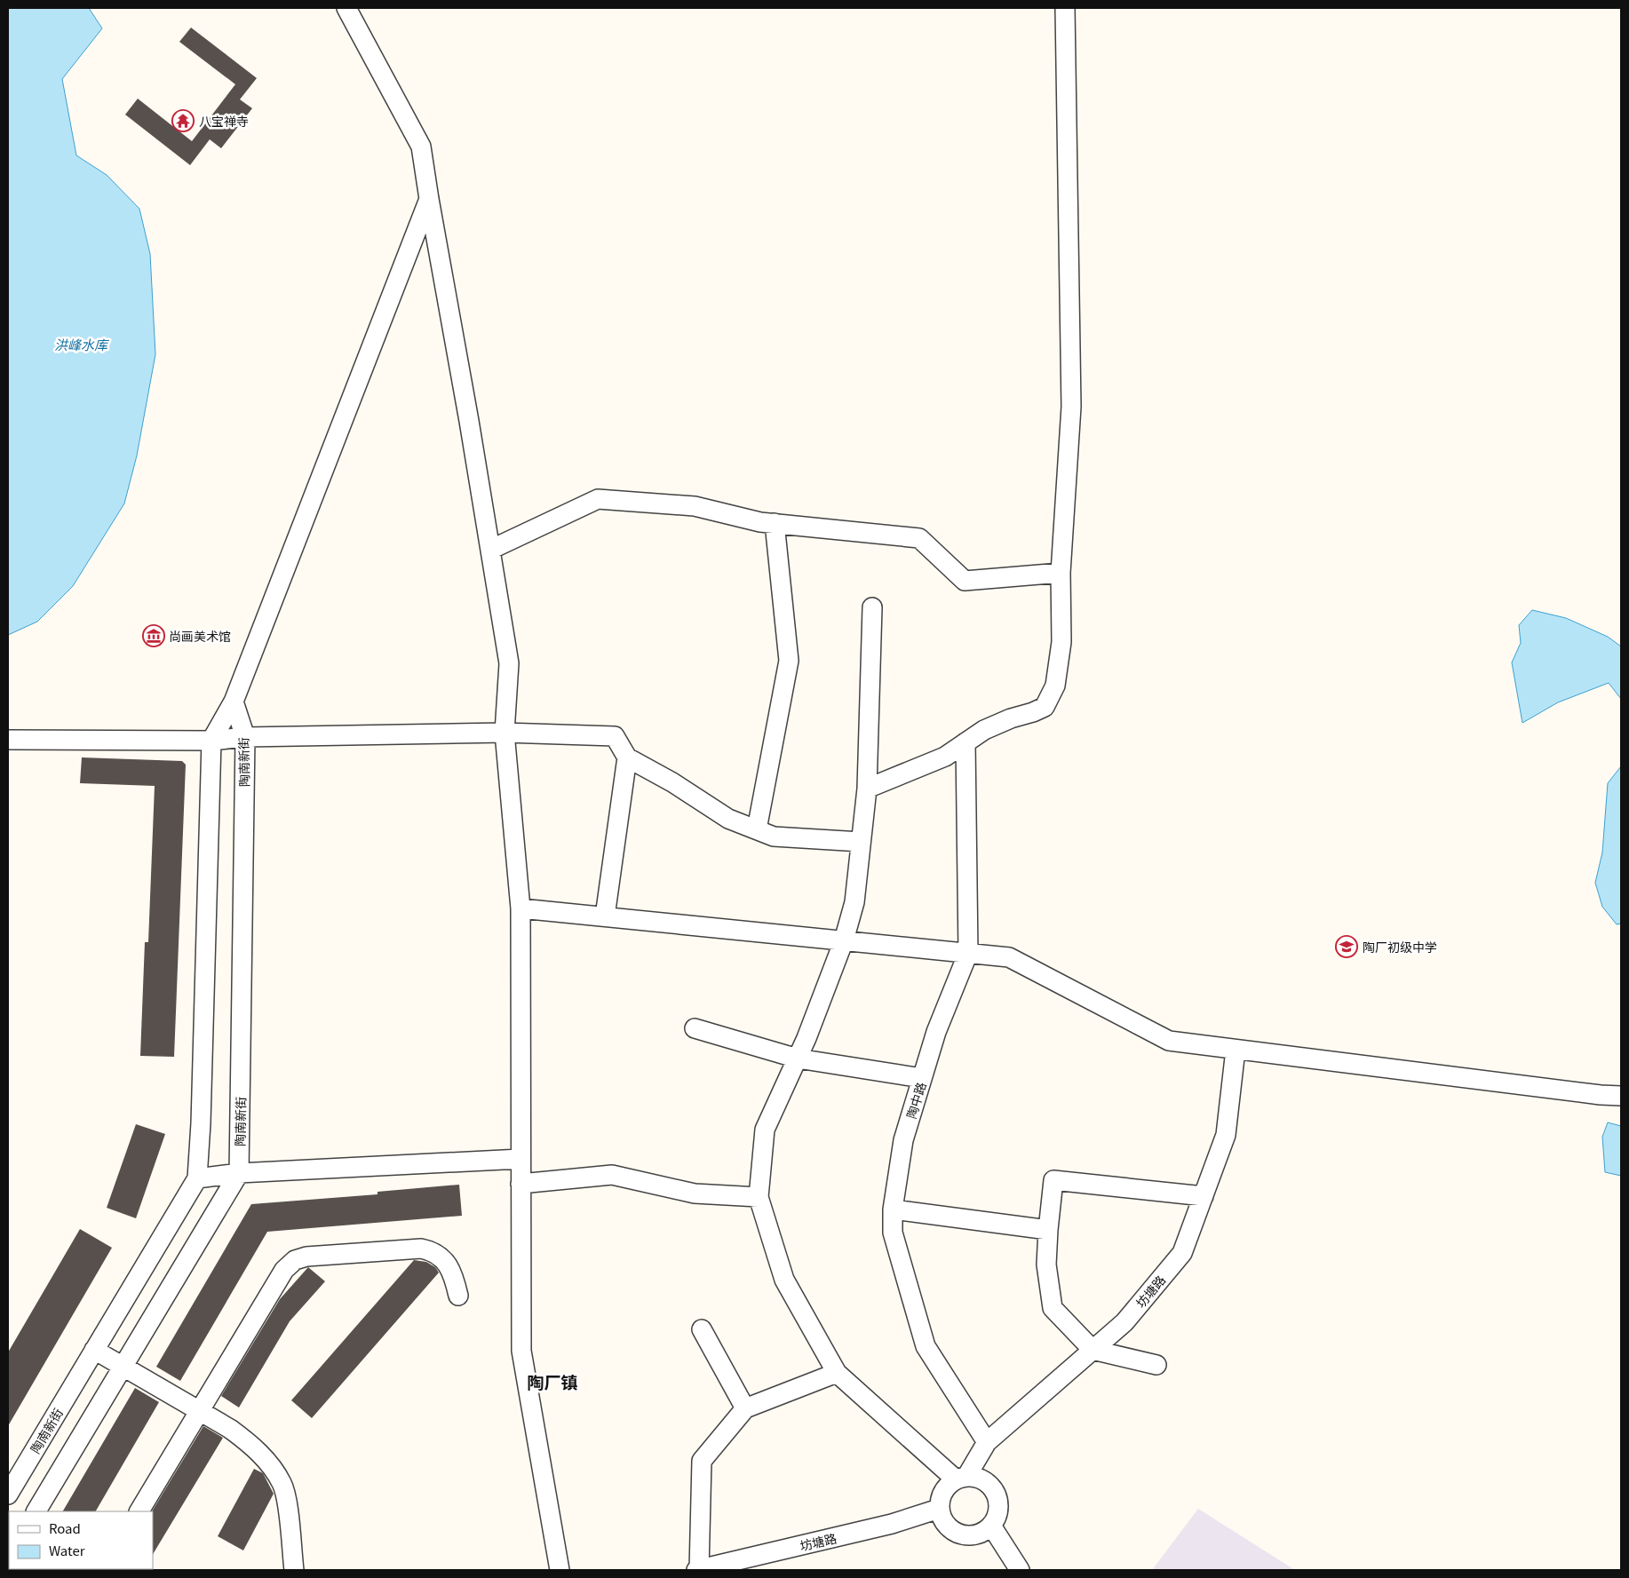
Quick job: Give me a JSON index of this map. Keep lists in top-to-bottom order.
{
  "streets": {
    "street": ["陶南新街", "陶中路", "坊塘路"]
  },
  "crossings": [
    ["陶中路", "坊塘路"]
  ],
  "districts": ["陶厂镇"],
  "water": ["洪峰水库"],
  "places": {
    "temple": ["八宝禅寺"],
    "museum": ["尚画美术馆"],
    "school or university": ["陶厂初级中学"]
  },
  "legend": ["Road", "Water"]
}
